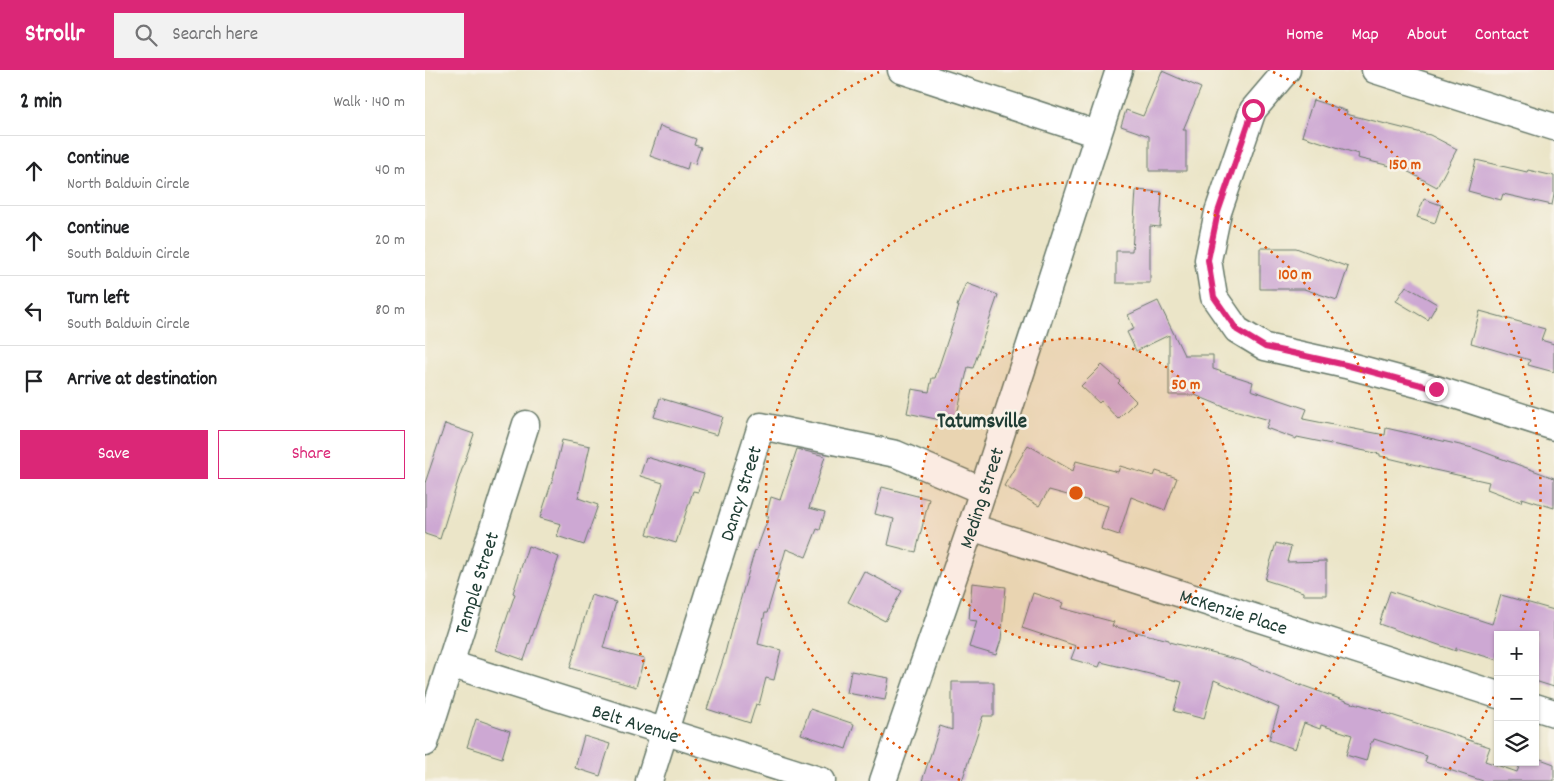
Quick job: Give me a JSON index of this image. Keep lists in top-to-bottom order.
{
  "streets": {
    "street": [
      "Dancy Street",
      "Meding Street",
      "Temple Street",
      "McKenzie Place",
      "Belt Avenue"
    ]
  },
  "crossings": [
    ["Dancy Street", "Meding Street"],
    ["Dancy Street", "Belt Avenue"],
    ["Meding Street", "McKenzie Place"],
    ["Temple Street", "Belt Avenue"]
  ],
  "districts": ["Tatumsville"],
  "page": {
    "header": "Strollr",
    "search": "Search here",
    "nav": [
      "Home",
      "Map",
      "About",
      "Contact"
    ],
    "heading": ["2 min", "Walk · 140 m"],
    "list": [
      ["Continue", "North Baldwin Circle", "40 m"],
      ["Continue", "South Baldwin Circle", "20 m"],
      ["Turn left", "South Baldwin Circle", "80 m"],
      "Arrive at destination"
    ],
    "buttons": ["Save", "Share"],
    "map_buttons": ["+", "−"]
  },
  "rings": ["150 m", "100 m", "50 m"]
}
